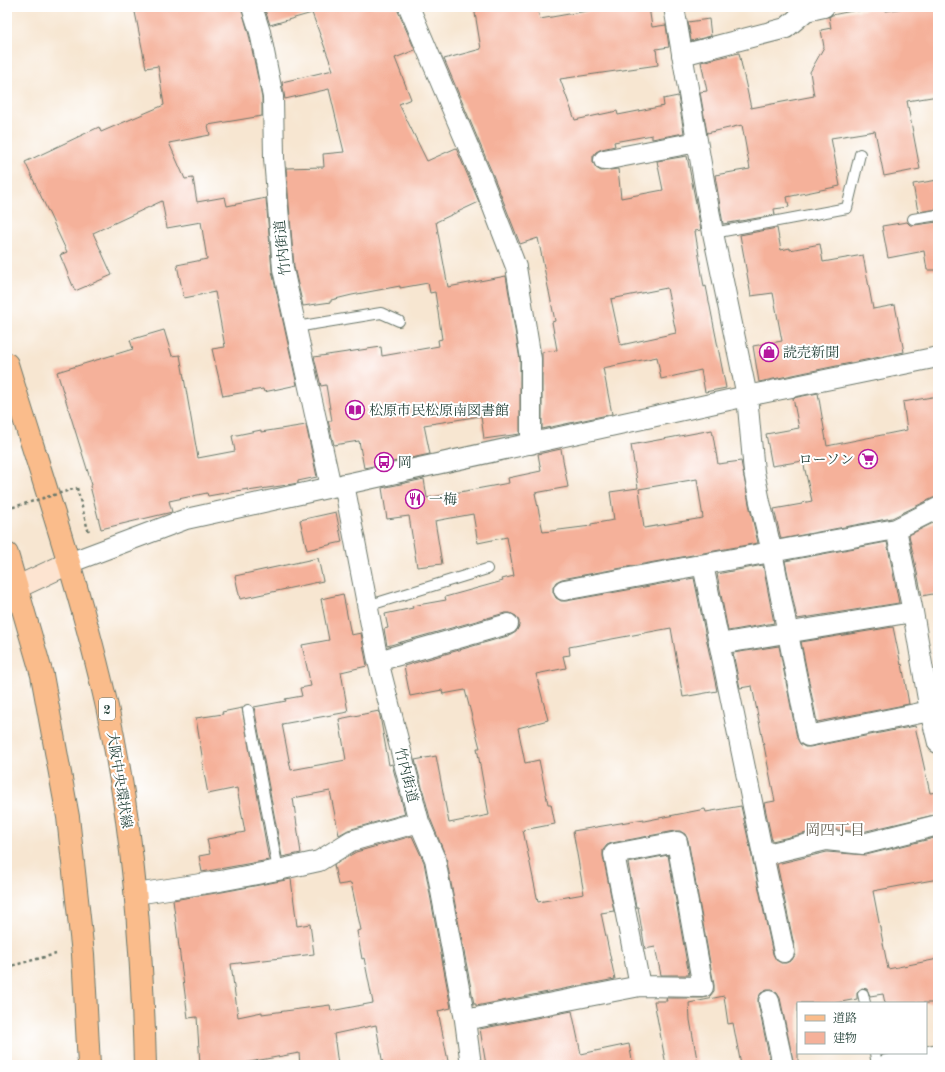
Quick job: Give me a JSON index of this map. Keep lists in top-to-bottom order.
{
  "streets": {
    "main road": ["2", "大阪中央環状線"],
    "street": ["竹内街道"]
  },
  "districts": ["岡四丁目"],
  "places": {
    "shop": ["読売新聞"],
    "library": ["松原市民松原南図書館"],
    "supermarket": ["ローソン"],
    "bus stop": ["岡"],
    "restaurant": ["一梅"]
  },
  "legend": ["道路", "建物"]
}
